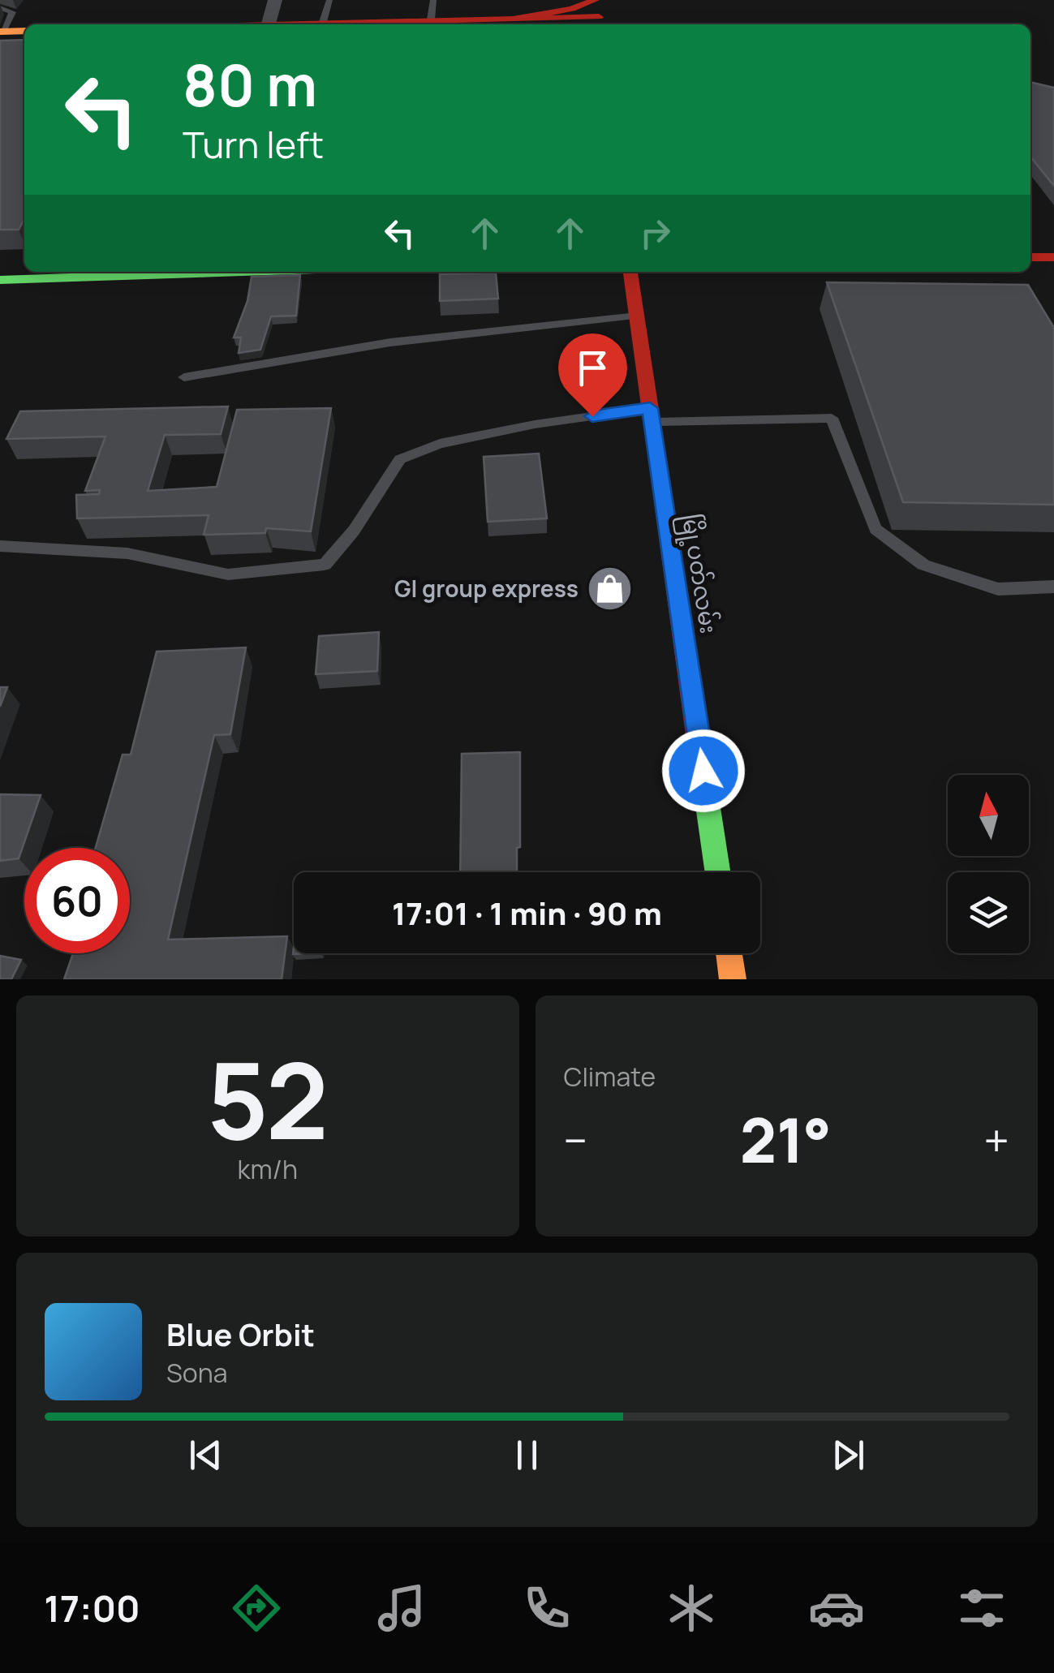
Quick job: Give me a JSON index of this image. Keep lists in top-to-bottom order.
{
  "streets": {
    "main road": ["မြို့ပတ်လမ်း"]
  },
  "places": {
    "shop": ["GI group express"]
  },
  "north": "top",
  "page": {
    "turn": ["80 m", "Turn left"],
    "limit": "60",
    "trip": "17:01 · 1 min · 90 m",
    "tile": [
      ["52", "km/h"],
      "Climate"
    ],
    "heat": ["−", "21°", "+"],
    "song": ["Blue Orbit", "Sona"],
    "tabs": "17:00"
  }
}
